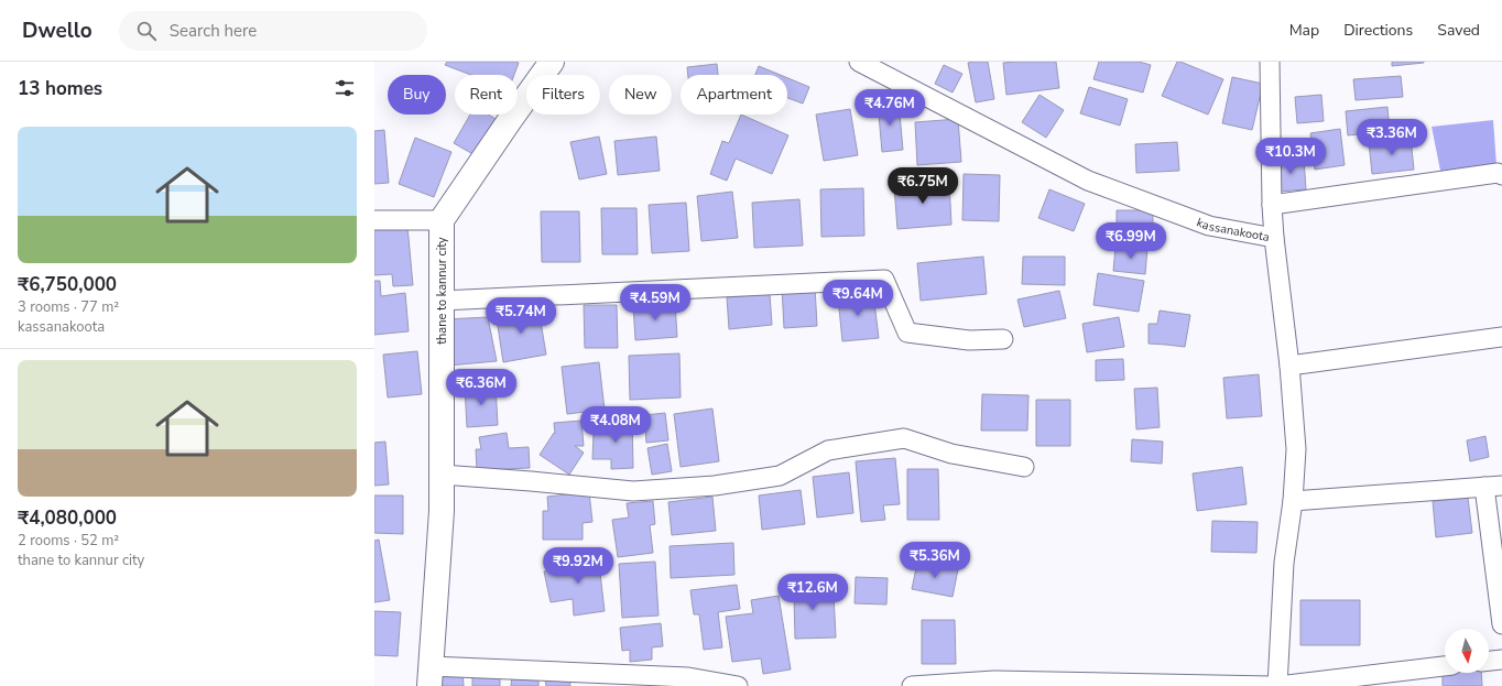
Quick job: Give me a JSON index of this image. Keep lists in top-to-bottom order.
{
  "streets": {
    "street": ["kassanakoota", "thane to kannur city"]
  },
  "north": "bottom",
  "page": {
    "header": "Dwello",
    "search": "Search here",
    "nav": ["Map", "Directions", "Saved"],
    "heading": "13 homes",
    "chip": [
      "Buy",
      "Rent",
      "Filters",
      "New",
      "Apartment"
    ],
    "price": [
      "₹4.76M",
      "₹3.36M",
      "₹10.3M",
      "₹6.75M",
      "₹6.99M",
      "₹9.64M",
      "₹4.59M",
      "₹5.74M",
      "₹6.36M",
      "₹4.08M",
      "₹5.36M",
      "₹9.92M",
      "₹12.6M"
    ],
    "list": [
      {
        "name": "₹6,750,000",
        "note": "3 rooms · 77 m² · kassanakoota"
      },
      {
        "name": "₹4,080,000",
        "note": "2 rooms · 52 m² · thane to kannur city"
      }
    ]
  }
}
